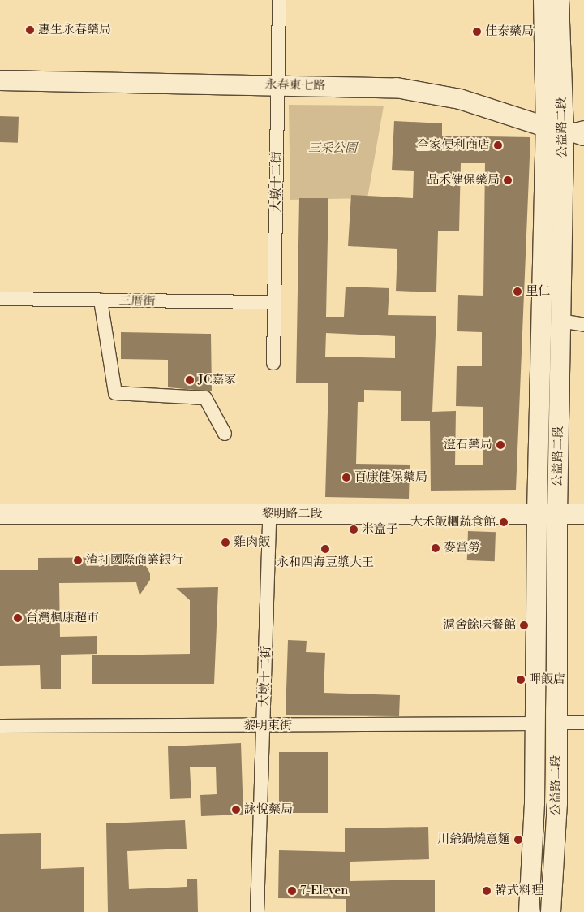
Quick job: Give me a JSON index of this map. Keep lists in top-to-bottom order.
{
  "streets": {
    "main road": ["永春東七路", "公益路二段", "黎明路二段"],
    "street": ["大墩十二街", "三厝街", "黎明東街"]
  },
  "crossings": [
    ["永春東七路", "公益路二段"],
    ["永春東七路", "大墩十二街"],
    ["公益路二段", "黎明路二段"],
    ["公益路二段", "黎明東街"],
    ["大墩十二街", "三厝街"],
    ["大墩十二街", "黎明路二段"],
    ["大墩十二街", "黎明東街"]
  ],
  "parks": ["三采公園"],
  "places": [
    "惠生永春藥局",
    "佳泰藥局",
    "全家便利商店",
    "品禾健保藥局",
    "里仁",
    "JC嘉家",
    "澄石藥局",
    "百康健保藥局",
    "大禾飯糰蔬食館",
    "米盒子",
    "雞肉飯",
    "麥當勞",
    "永和四海豆漿大王",
    "渣打國際商業銀行",
    "台灣楓康超市",
    "滬舍餘味餐館",
    "呷飯店",
    "詠悅藥局",
    "川爺鍋燒意麵",
    "7-Eleven",
    "韓式料理"
  ]
}
